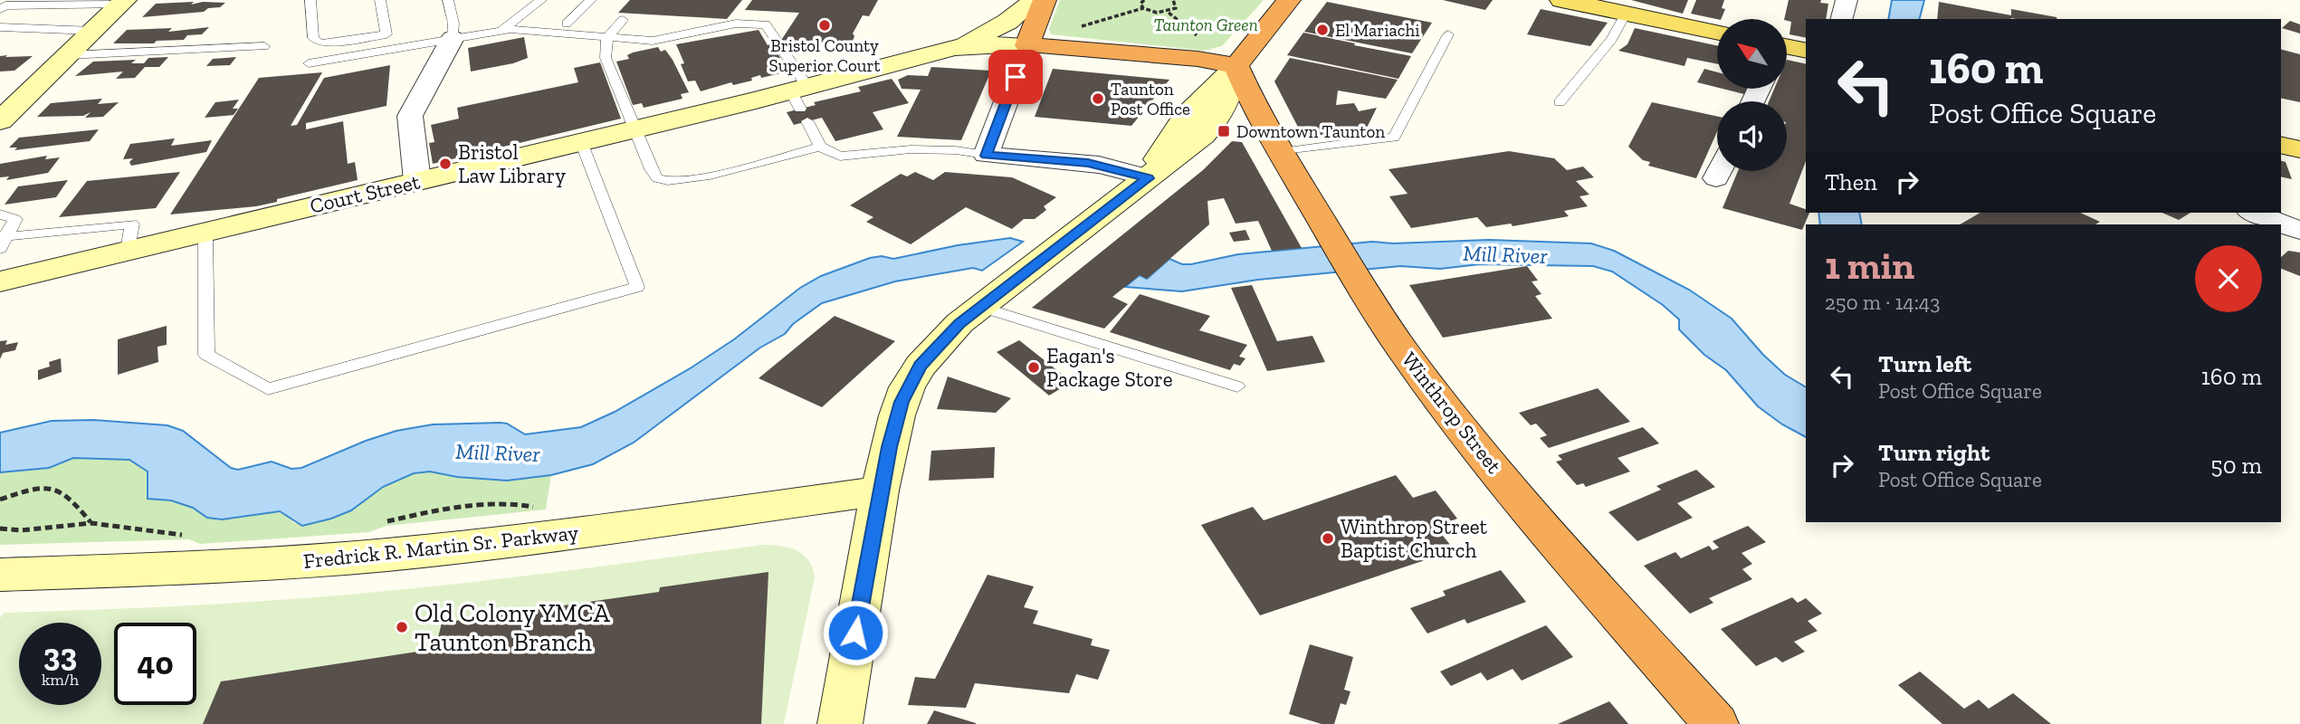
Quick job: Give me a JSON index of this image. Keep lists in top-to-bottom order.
{
  "streets": {
    "highway": ["Winthrop Street"],
    "main road": ["Court Street", "Fredrick R. Martin Sr. Parkway"]
  },
  "water": ["Mill River"],
  "parks": ["Taunton Green"],
  "places": {
    "other": [
      "Bristol County Superior Court",
      "El Mariachi",
      "Taunton Post Office",
      "Bristol Law Library",
      "Eagan's Package Store",
      "Winthrop Street Baptist Church",
      "Old Colony YMCA Taunton Branch"
    ],
    "transit": ["Downtown Taunton"]
  },
  "north": "top left",
  "page": {
    "turn": ["160 m", "Post Office Square"],
    "then": "Then",
    "heading": ["1 min", "250 m · 14:43"],
    "list": [
      {
        "name": "Turn left",
        "note": "Post Office Square",
        "value": "160 m"
      },
      {
        "name": "Turn right",
        "note": "Post Office Square",
        "value": "50 m"
      }
    ],
    "speed": "33 km/h",
    "limit": "40"
  }
}
